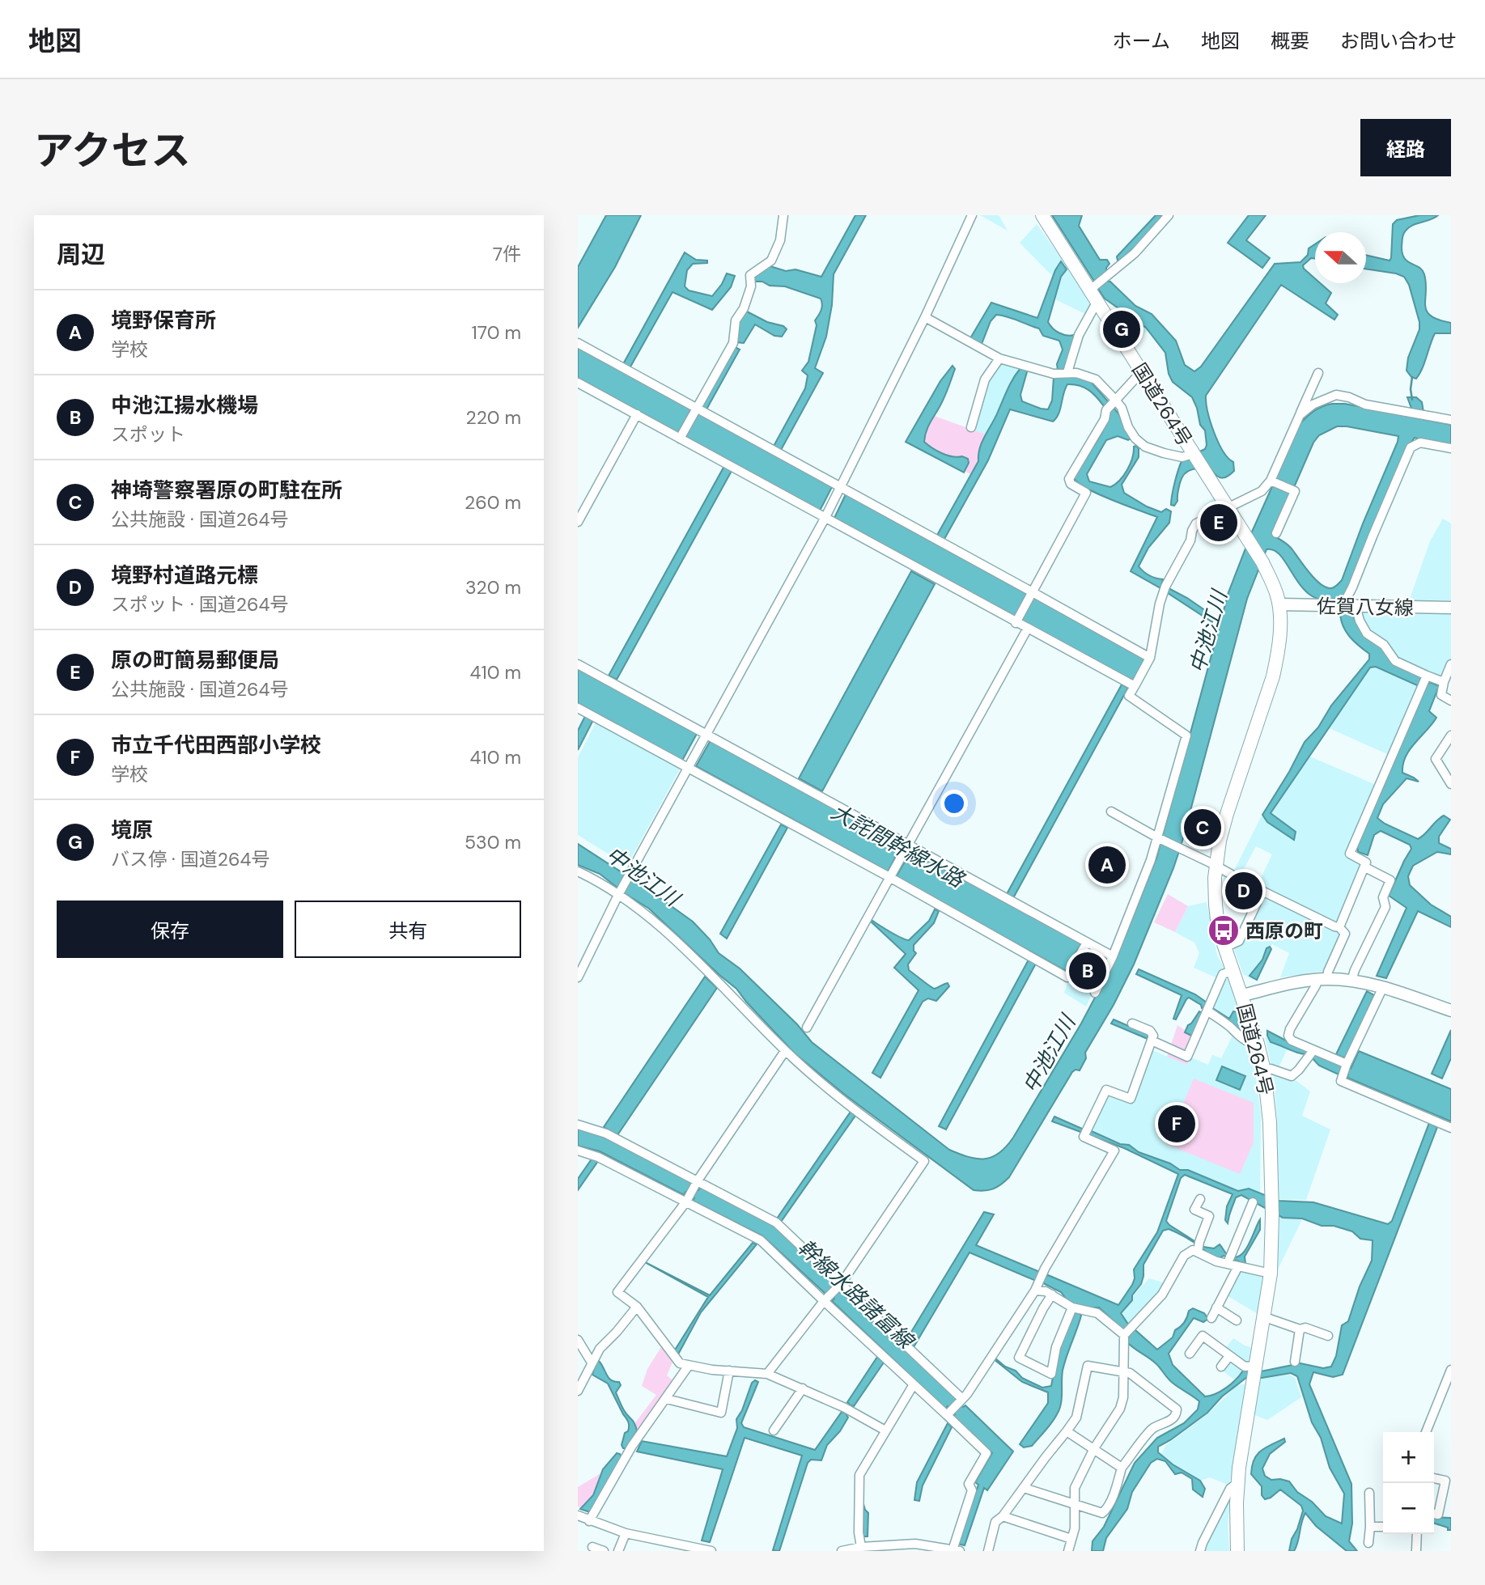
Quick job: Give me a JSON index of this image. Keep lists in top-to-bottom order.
{
  "streets": {
    "highway": ["国道264号"],
    "main road": ["佐賀八女線"]
  },
  "crossings": [
    ["国道264号", "佐賀八女線"]
  ],
  "water": ["中池江川", "大詫間幹線水路", "幹線水路諸富線"],
  "places": {
    "bus stop": ["西原の町"]
  },
  "north": "left",
  "page": {
    "header": "地図",
    "nav": [
      "ホーム",
      "地図",
      "概要",
      "お問い合わせ"
    ],
    "title": "アクセス",
    "buttons": [
      "経路",
      ["保存", "共有"]
    ],
    "heading": ["周辺", "7件"],
    "list": [
      {
        "mark": "A",
        "name": "境野保育所",
        "note": "学校",
        "value": "170 m"
      },
      {
        "mark": "B",
        "name": "中池江揚水機場",
        "note": "スポット",
        "value": "220 m"
      },
      {
        "mark": "C",
        "name": "神埼警察署原の町駐在所",
        "note": "公共施設 · 国道264号",
        "value": "260 m"
      },
      {
        "mark": "D",
        "name": "境野村道路元標",
        "note": "スポット · 国道264号",
        "value": "320 m"
      },
      {
        "mark": "E",
        "name": "原の町簡易郵便局",
        "note": "公共施設 · 国道264号",
        "value": "410 m"
      },
      {
        "mark": "F",
        "name": "市立千代田西部小学校",
        "note": "学校",
        "value": "410 m"
      },
      {
        "mark": "G",
        "name": "境原",
        "note": "バス停 · 国道264号",
        "value": "530 m"
      }
    ],
    "pins": [
      "G",
      "E",
      "C",
      "A",
      "D",
      "B",
      "F"
    ],
    "map_buttons": ["+", "−"]
  }
}
